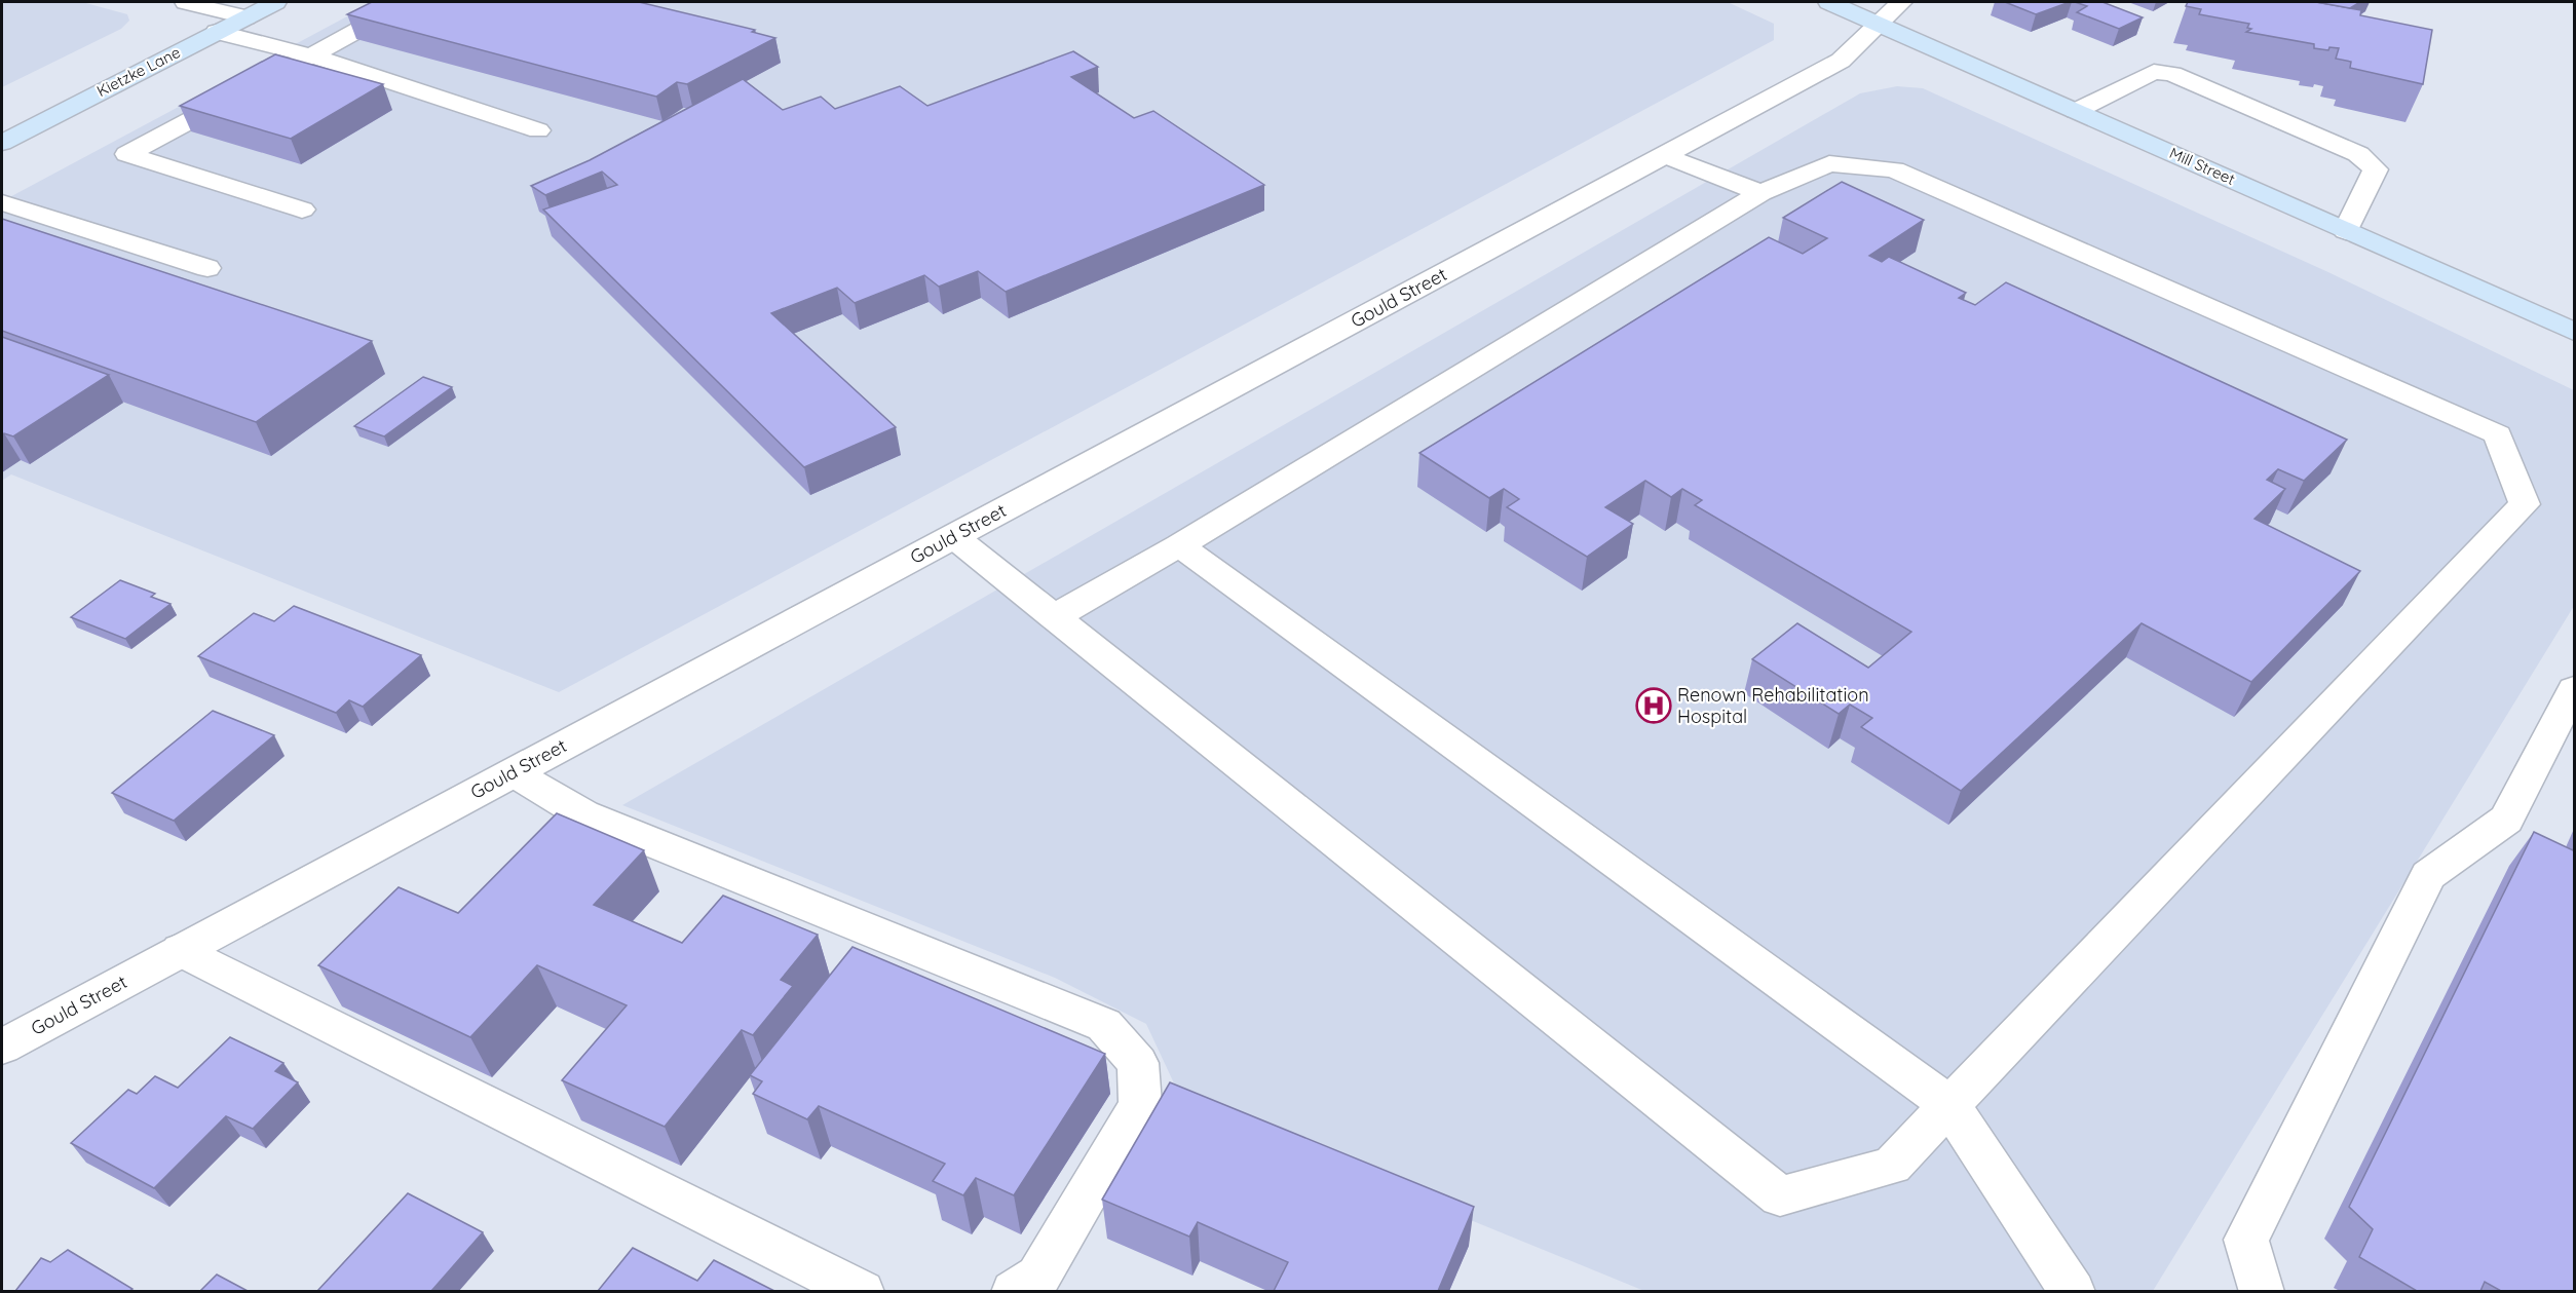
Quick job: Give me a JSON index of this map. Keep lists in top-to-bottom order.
{
  "streets": {
    "main road": ["Kietzke Lane", "Mill Street"],
    "street": ["Gould Street"]
  },
  "crossings": [
    ["Mill Street", "Gould Street"]
  ],
  "places": {
    "hospital": ["Renown Rehabilitation Hospital"]
  }
}
